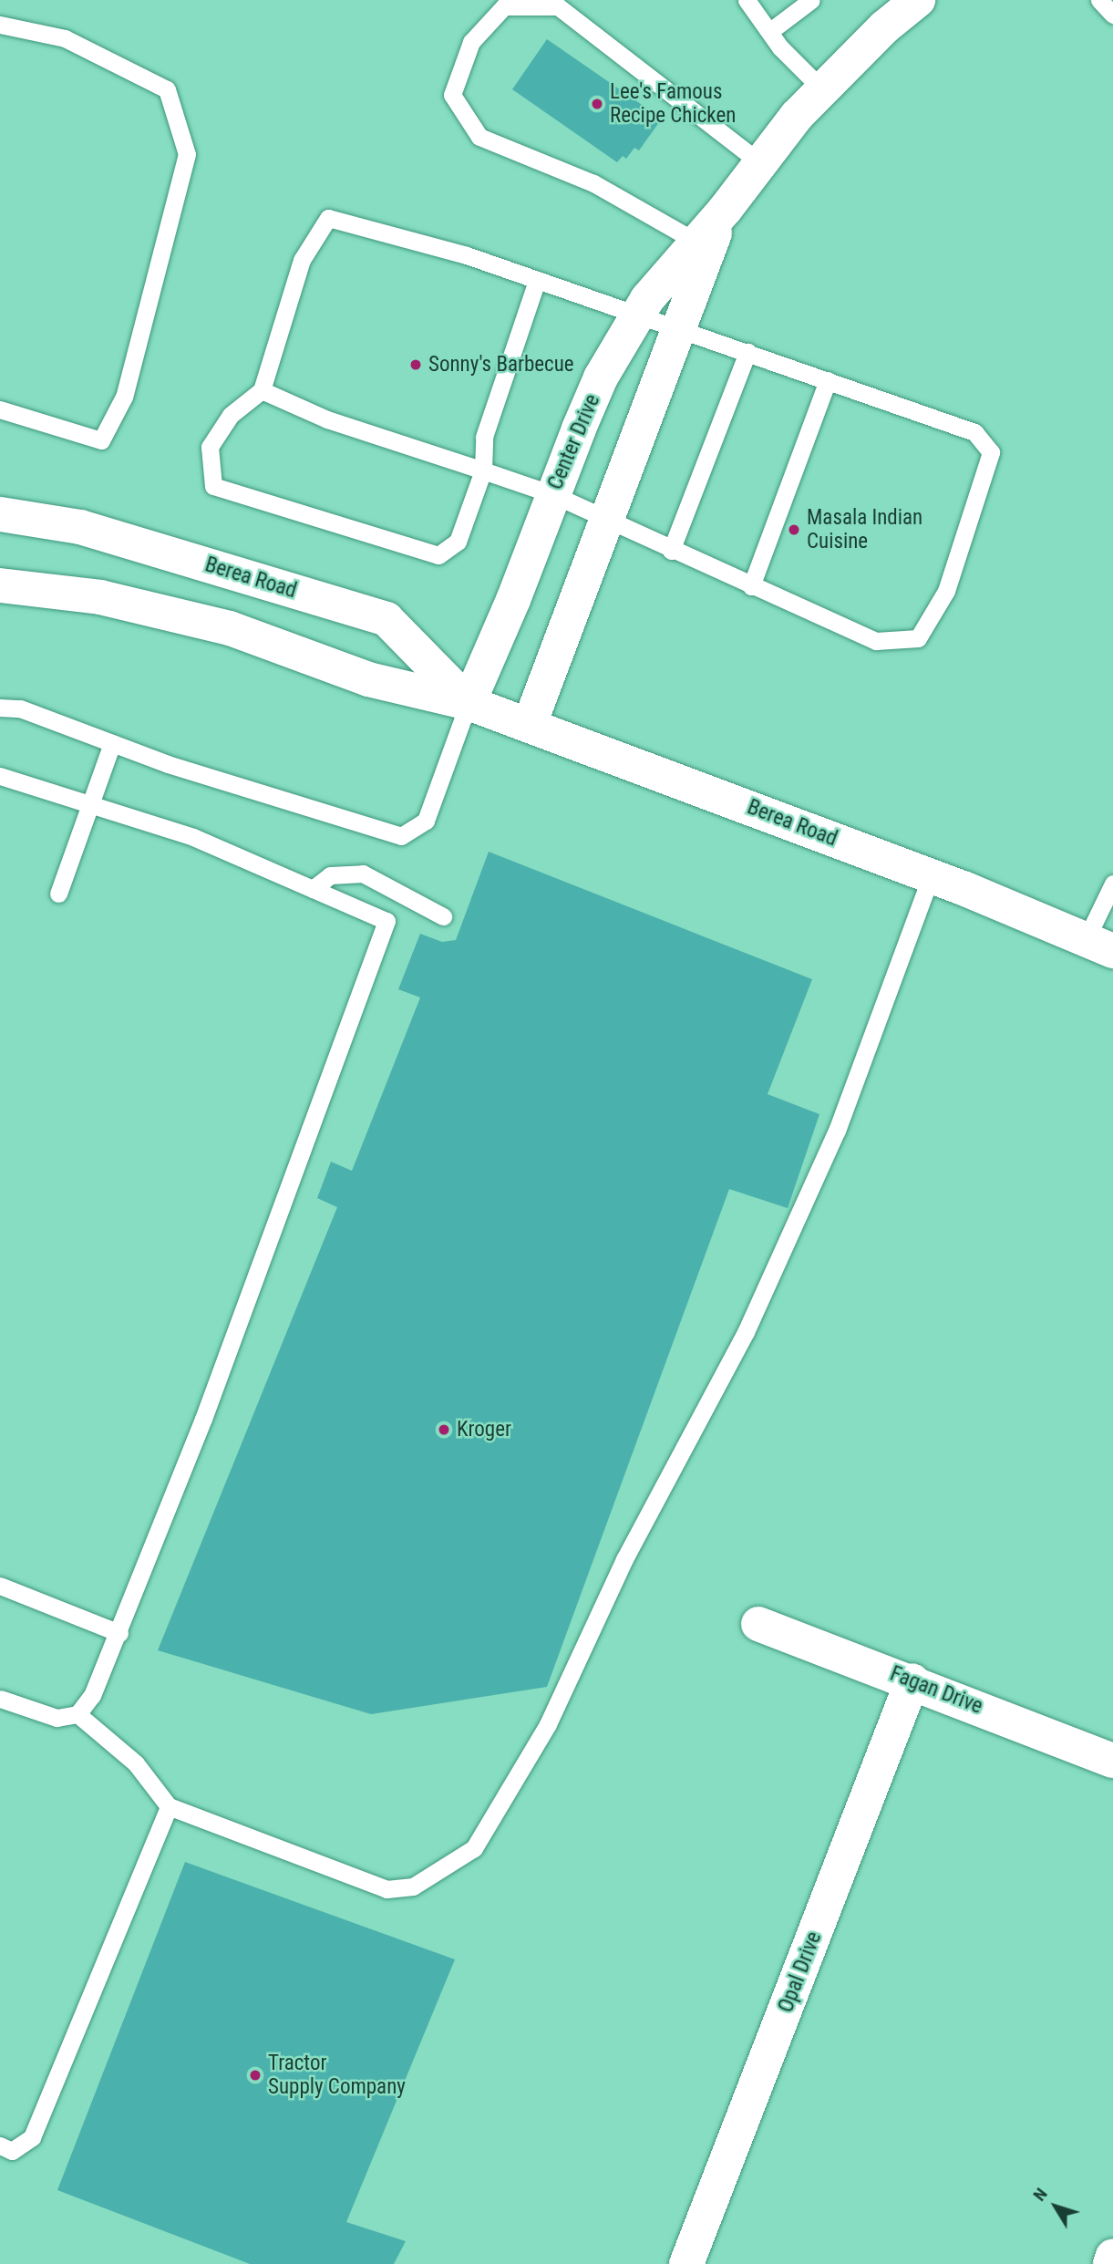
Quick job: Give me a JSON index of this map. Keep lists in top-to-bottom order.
{
  "streets": {
    "street": [
      "Center Drive",
      "Berea Road",
      "Fagan Drive",
      "Opal Drive"
    ]
  },
  "crossings": [
    ["Center Drive", "Berea Road"],
    ["Fagan Drive", "Opal Drive"]
  ],
  "places": [
    "Lee's Famous Recipe Chicken",
    "Sonny's Barbecue",
    "Masala Indian Cuisine",
    "Kroger",
    "Tractor Supply Company"
  ],
  "north": "top left"
}
